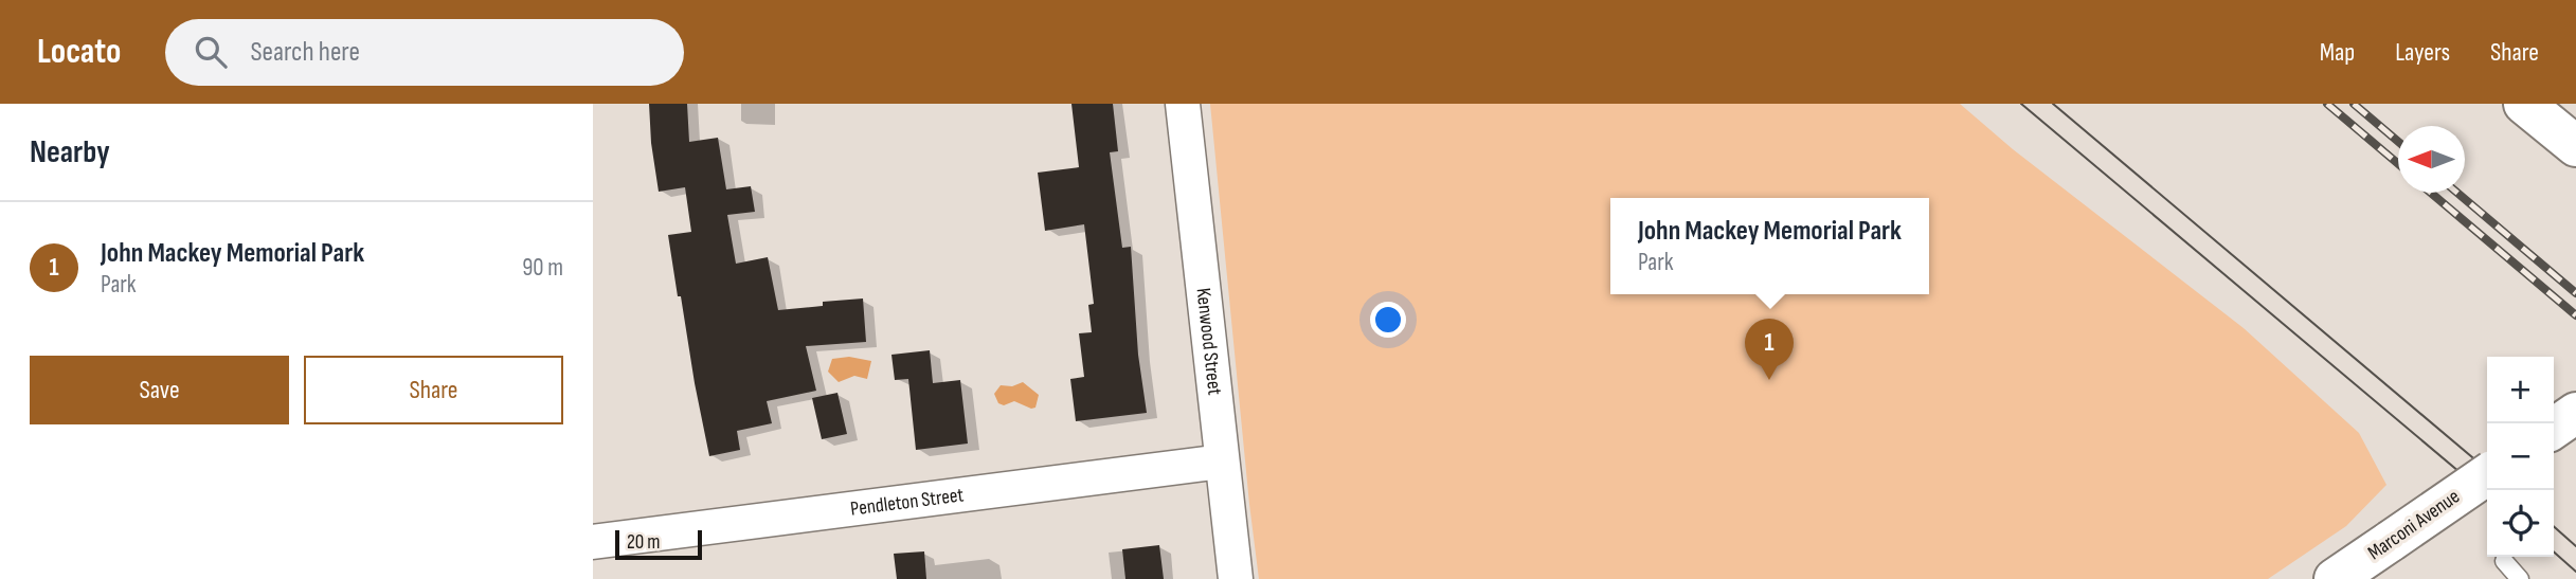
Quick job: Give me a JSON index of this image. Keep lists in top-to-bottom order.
{
  "streets": {
    "main road": ["Marconi Avenue"],
    "street": ["Kenwood Street", "Pendleton Street"]
  },
  "crossings": [
    ["Kenwood Street", "Pendleton Street"]
  ],
  "scale_bar": "20 m",
  "north": "left",
  "page": {
    "header": "Locato",
    "search": "Search here",
    "nav": ["Map", "Layers", "Share"],
    "heading": "Nearby",
    "popup": ["John Mackey Memorial Park", "Park"],
    "list": [
      {
        "mark": "1",
        "name": "John Mackey Memorial Park",
        "note": "Park",
        "value": "90 m"
      }
    ],
    "pins": "1",
    "buttons": ["Save", "Share"],
    "map_buttons": ["+", "−"],
    "scale": "20 m"
  }
}
